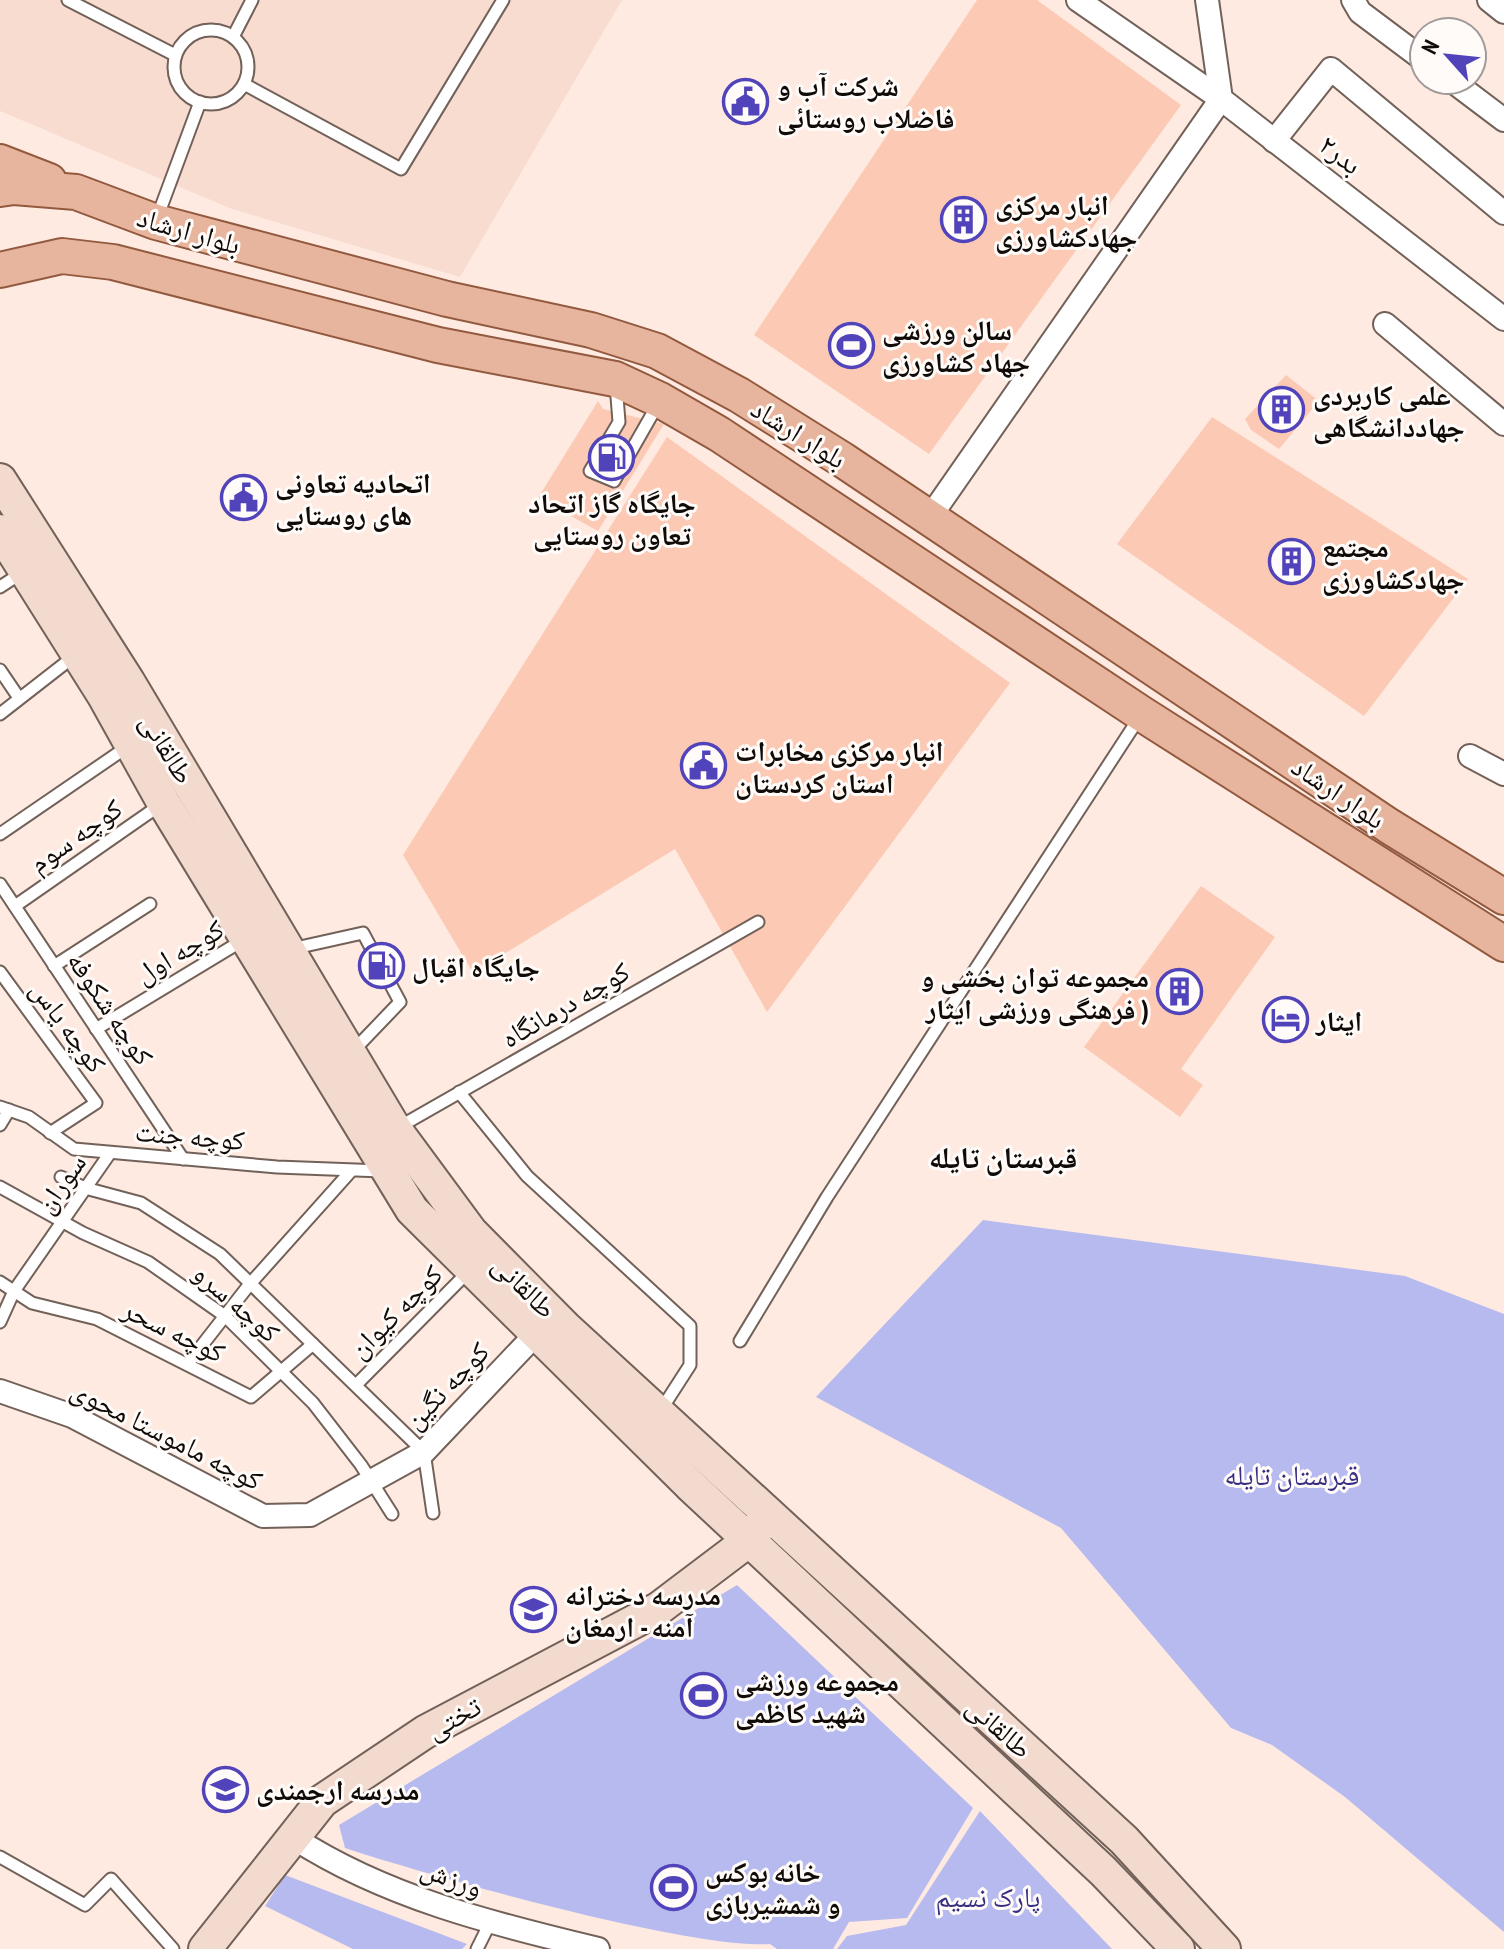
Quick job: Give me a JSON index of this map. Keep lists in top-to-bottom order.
{
  "streets": {
    "main road": ["بلوار ارشاد", "طالقانی", "تختی"],
    "street": [
      "بدر۲",
      "کوچه نگین",
      "کوچه ماموستا محوی",
      "ورزش"
    ],
    "lane": [
      "کوچه سوم",
      "کوچه اول",
      "کوچه درمانگاه",
      "کوچه شکوفه",
      "کوچه یاس",
      "کوچه جنت",
      "سوران",
      "کوچه سرو",
      "کوچه کیوان",
      "کوچه سحر"
    ]
  },
  "crossings": [
    ["طالقانی", "کوچه سوم"],
    ["طالقانی", "کوچه اول"],
    ["طالقانی", "کوچه درمانگاه"],
    ["طالقانی", "کوچه جنت"],
    ["طالقانی", "کوچه کیوان"],
    ["طالقانی", "کوچه نگین"],
    ["طالقانی", "تختی"],
    ["کوچه سوم", "کوچه شکوفه"],
    ["کوچه اول", "کوچه شکوفه"],
    ["کوچه شکوفه", "کوچه جنت"],
    ["کوچه یاس", "کوچه جنت"],
    ["کوچه جنت", "سوران"],
    ["سوران", "کوچه سرو"],
    ["سوران", "کوچه سحر"],
    ["کوچه سرو", "کوچه سحر"],
    ["کوچه سرو", "کوچه نگین"],
    ["کوچه نگین", "کوچه ماموستا محوی"],
    ["تختی", "ورزش"]
  ],
  "districts": ["قبرستان تایله"],
  "parks": ["قبرستان تایله", "پارک نسیم"],
  "places": {
    "public building": ["شرکت آب و فاضلاب روستائی", "اتحادیه تعاونی های روستایی", "انبار مرکزی مخابرات استان کردستان"],
    "building": [
      "انبار مرکزی جهادکشاورزی",
      "علمی کاربردی جهاددانشگاهی",
      "مجتمع جهادکشاورزی",
      "مجموعه توان بخشی و فرهنگی ورزشی ایثار )"
    ],
    "sports": ["سالن ورزشی جهاد کشاورزی", "مجموعه ورزشی شهید کاظمی", "خانه بوکس و شمشیربازی"],
    "fuel station": ["جایگاه گاز اتحاد تعاون روستایی", "جایگاه اقبال"],
    "hotel": ["ایثار"],
    "school or university": ["مدرسه دخترانه آمنه - ارمغان", "مدرسه ارجمندی"]
  },
  "north": "top left"
}
